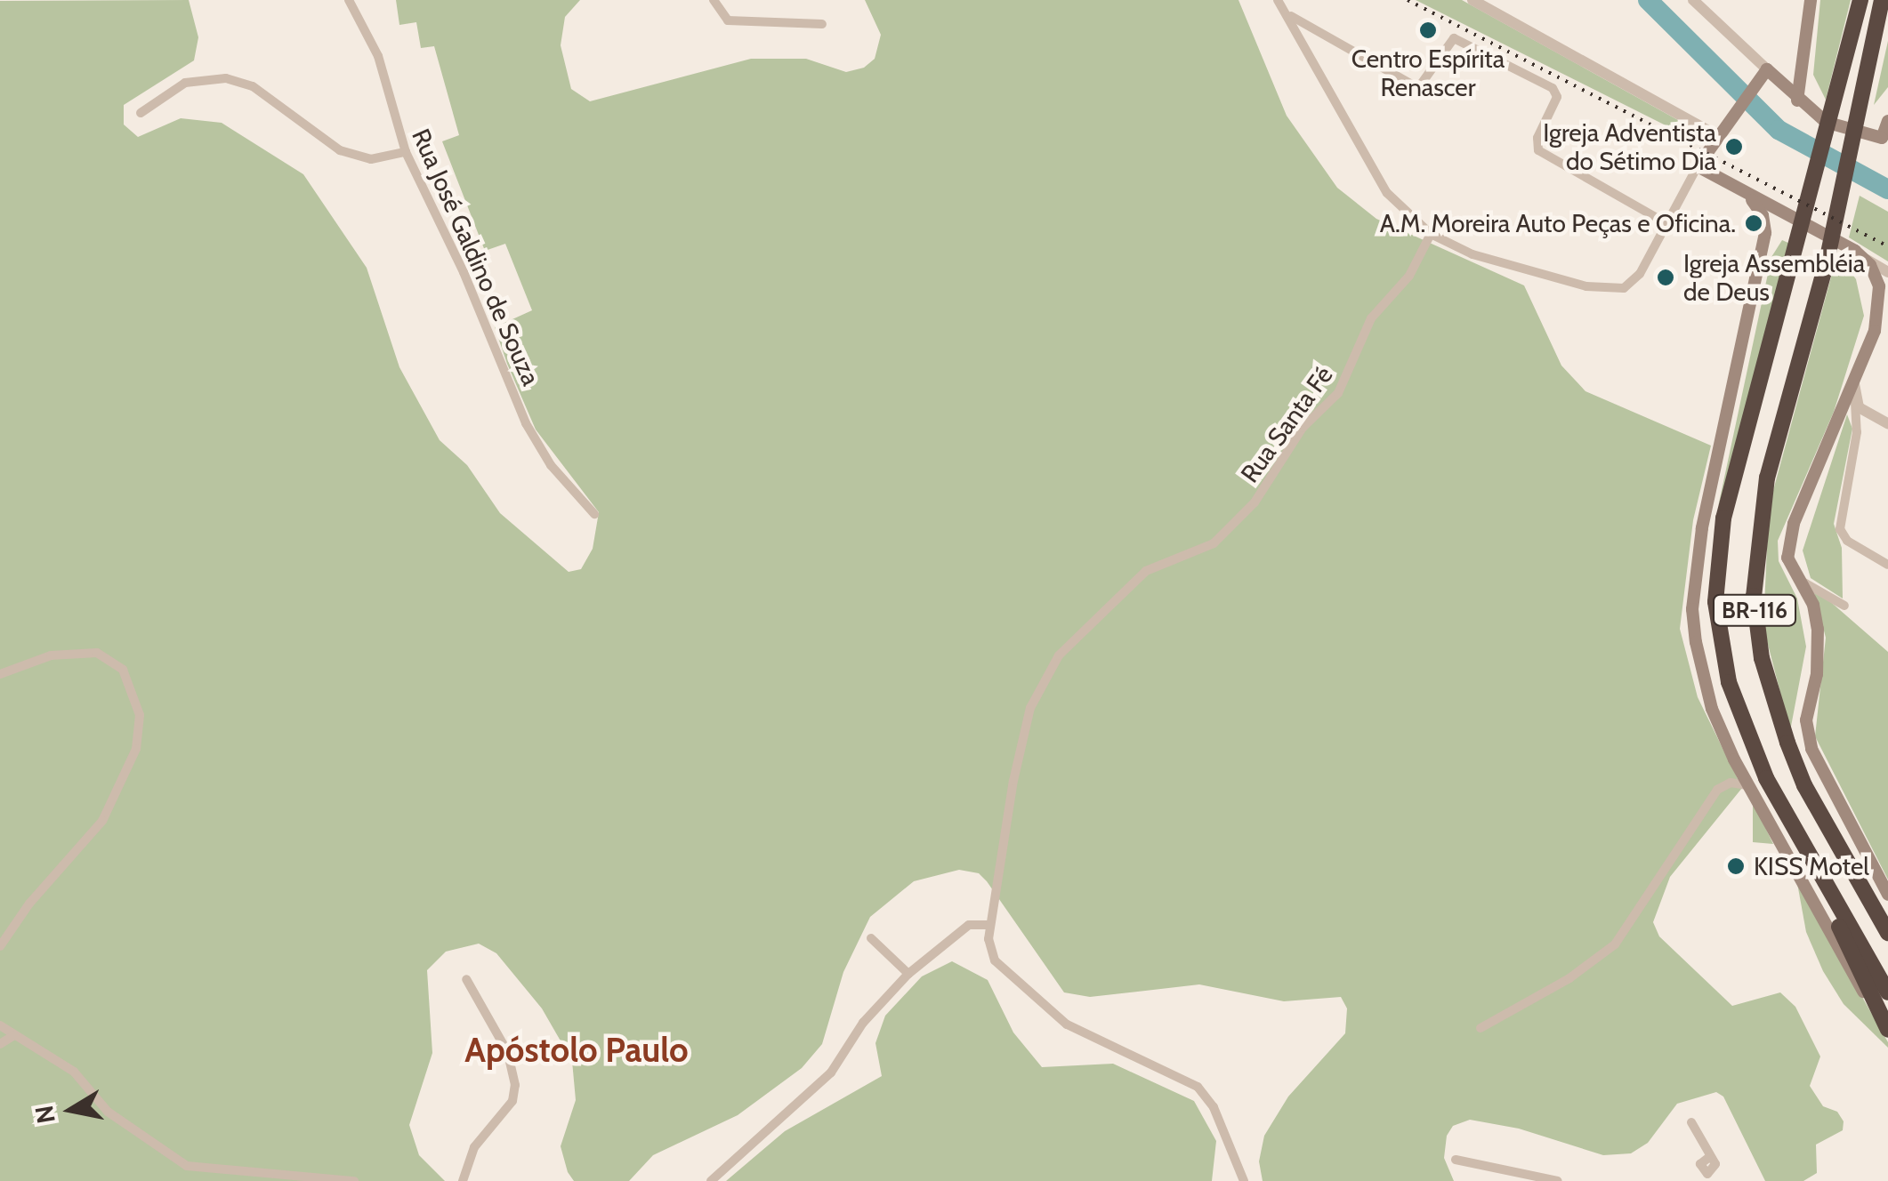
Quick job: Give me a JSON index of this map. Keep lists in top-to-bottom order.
{
  "streets": {
    "highway": ["BR-116"],
    "street": ["Rua José Galdino de Souza", "Rua Santa Fé"]
  },
  "districts": ["Apóstolo Paulo"],
  "places": [
    "Centro Espírita Renascer",
    "Igreja Adventista do Sétimo Dia",
    "A.M. Moreira Auto Peças e Oficina.",
    "Igreja Assembléia de Deus",
    "KISS Motel"
  ],
  "north": "left"
}
